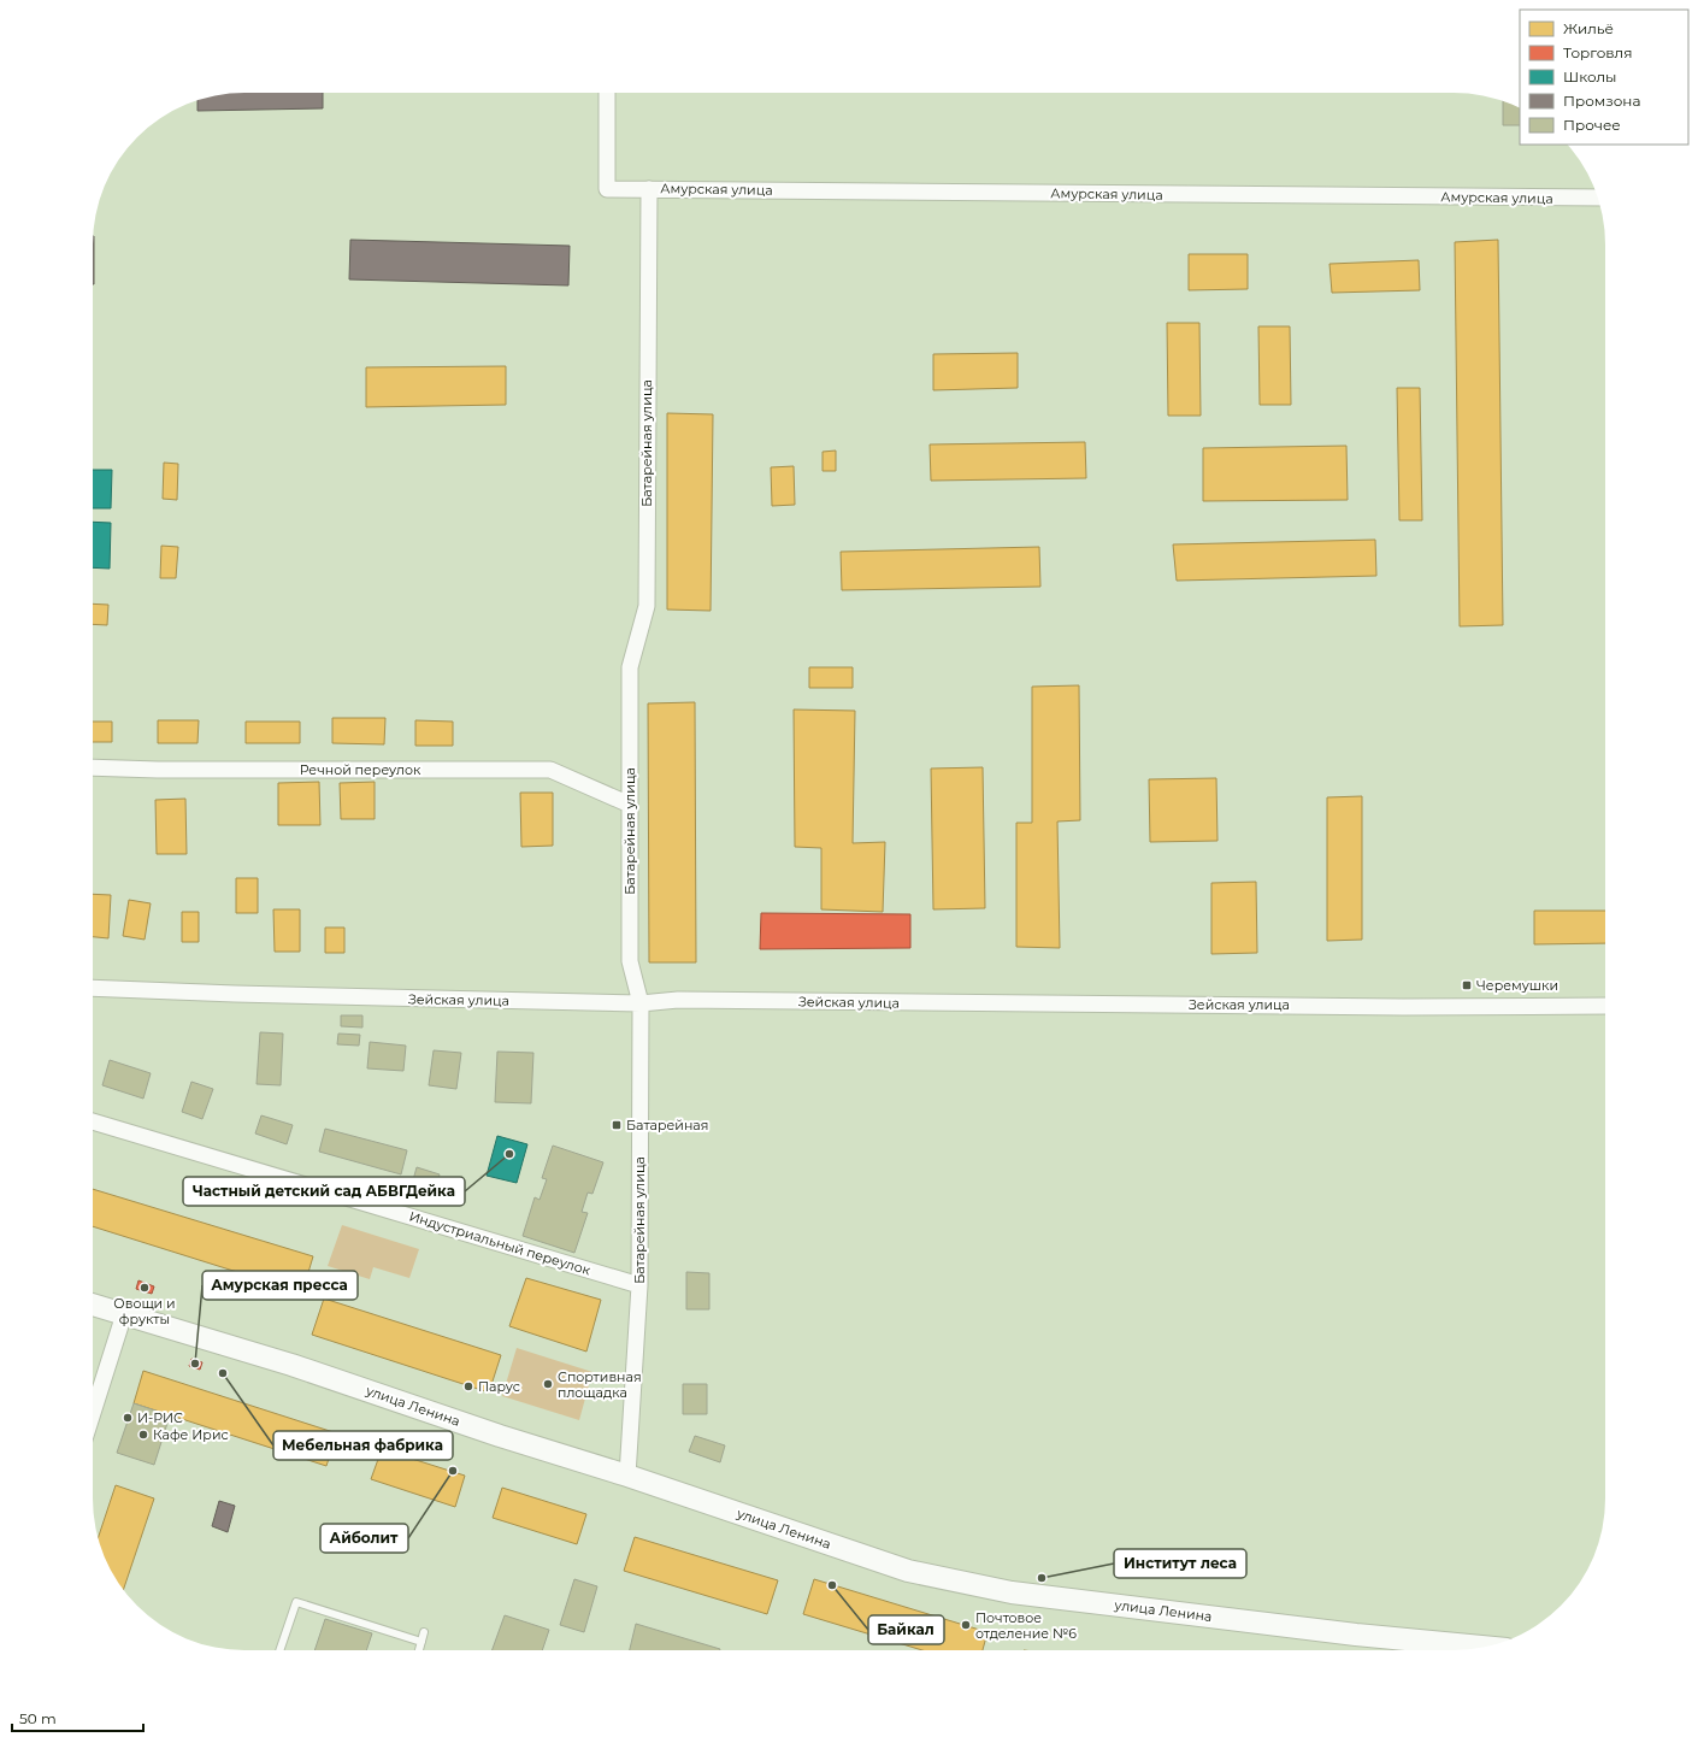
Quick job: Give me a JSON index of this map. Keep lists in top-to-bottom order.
{
  "streets": {
    "main road": ["улица Ленина"],
    "street": [
      "Амурская улица",
      "Батарейная улица",
      "Речной переулок",
      "Зейская улица",
      "Индустриальный переулок"
    ]
  },
  "crossings": [
    ["Амурская улица", "Батарейная улица"],
    ["Батарейная улица", "Речной переулок"],
    ["Батарейная улица", "Зейская улица"],
    ["Батарейная улица", "Индустриальный переулок"],
    ["Батарейная улица", "улица Ленина"]
  ],
  "places": {
    "transit": ["Черемушки", "Батарейная"],
    "other": [
      "Частный детский сад АБВГДейка",
      "Овощи и фрукты",
      "Амурская пресса",
      "Мебельная фабрика",
      "Спортивная площадка",
      "Парус",
      "И-РИС",
      "Кафе Ирис",
      "Айболит",
      "Институт леса",
      "Байкал",
      "Почтовое отделение №6"
    ]
  },
  "legend": [
    "Жильё",
    "Торговля",
    "Школы",
    "Промзона",
    "Прочее"
  ],
  "scale_bar": "50 m"
}
